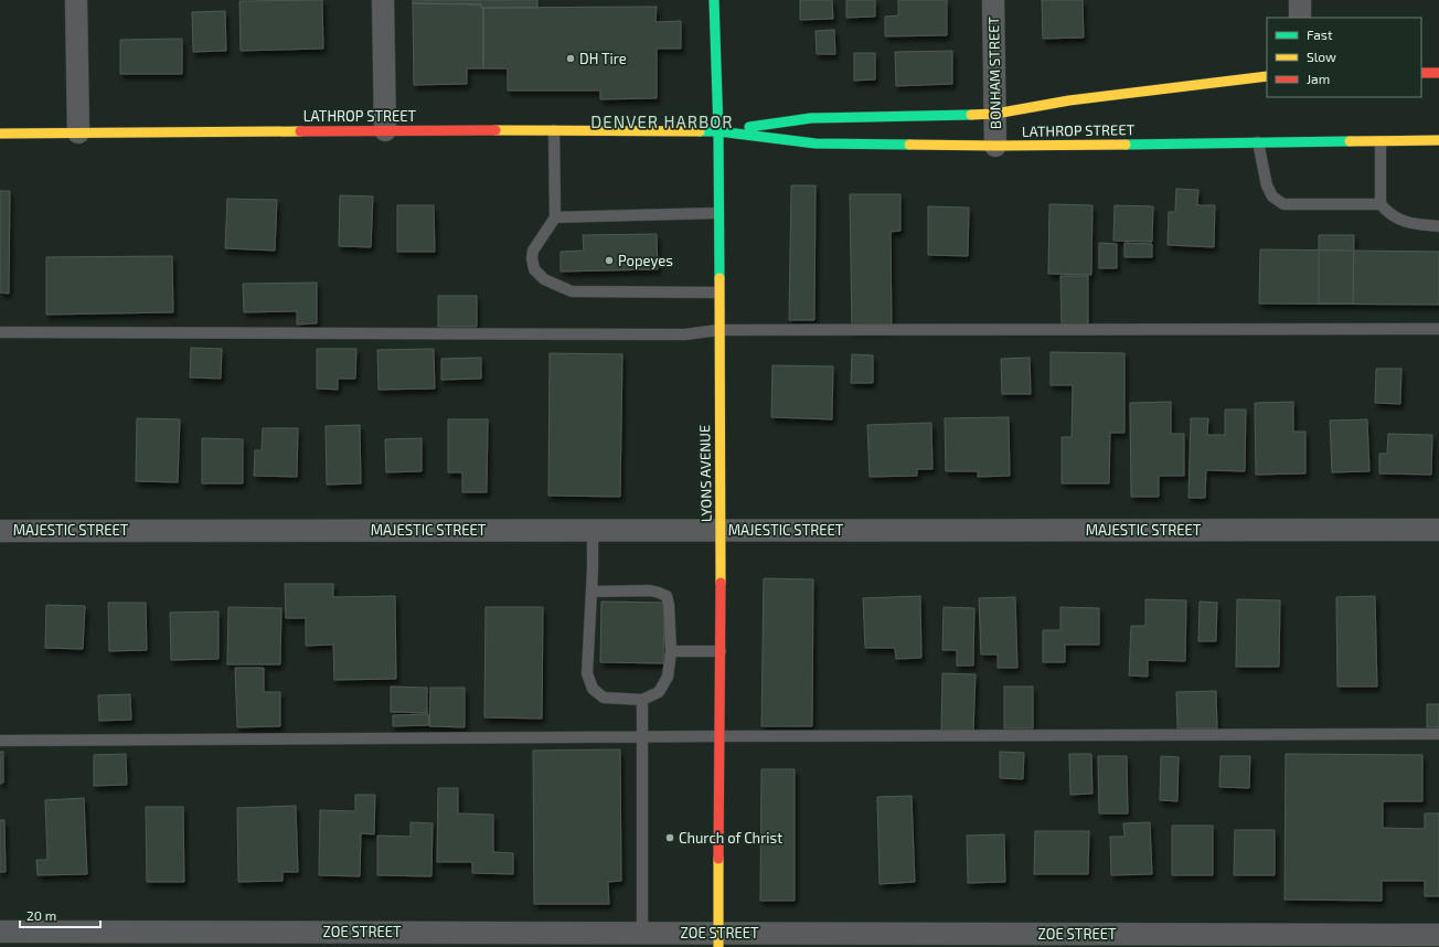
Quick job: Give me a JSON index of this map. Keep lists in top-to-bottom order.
{
  "streets": {
    "street": [
      "BONHAM STREET",
      "LATHROP STREET",
      "LYONS AVENUE",
      "MAJESTIC STREET",
      "ZOE STREET"
    ]
  },
  "crossings": [
    ["BONHAM STREET", "LATHROP STREET"],
    ["LATHROP STREET", "LYONS AVENUE"],
    ["LYONS AVENUE", "MAJESTIC STREET"],
    ["LYONS AVENUE", "ZOE STREET"]
  ],
  "districts": ["DENVER HARBOR"],
  "places": ["DH Tire", "Popeyes", "Church of Christ"],
  "legend": ["Fast", "Slow", "Jam"],
  "scale_bar": "20 m"
}
